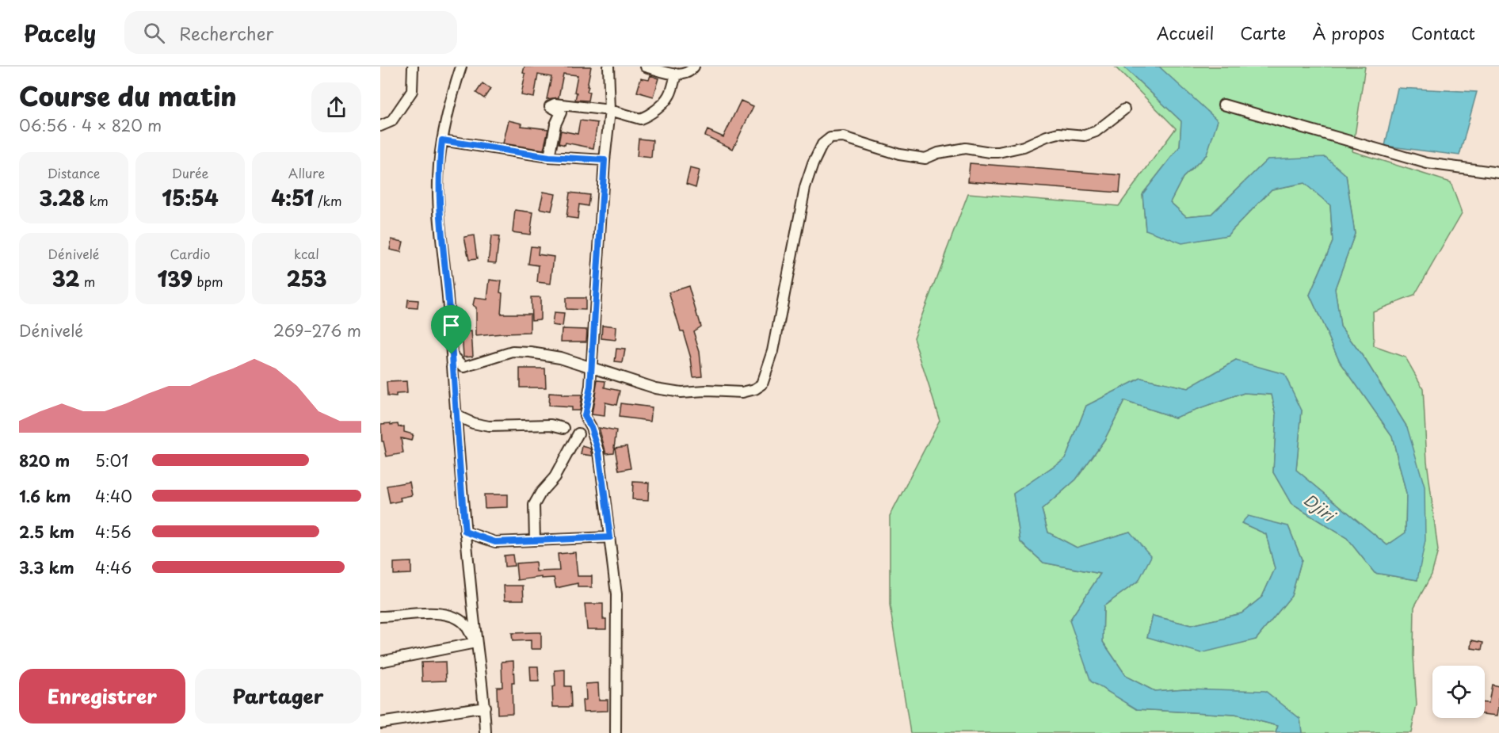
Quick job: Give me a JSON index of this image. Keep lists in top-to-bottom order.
{
  "water": ["Djiri"],
  "page": {
    "header": "Pacely",
    "search": "Rechercher",
    "nav": [
      "Accueil",
      "Carte",
      "À propos",
      "Contact"
    ],
    "heading": ["Course du matin", "06:56 · 4 × 820 m"],
    "stats": [
      ["Distance", "3.28 km"],
      ["Durée", "15:54"],
      ["Allure", "4:51 /km"],
      ["Dénivelé", "32 m"],
      ["Cardio", "139 bpm"],
      ["kcal", "253"]
    ],
    "chart": ["Dénivelé", "269–276 m"],
    "list": [
      {
        "name": "820 m",
        "note": "5:01"
      },
      {
        "name": "1.6 km",
        "note": "4:40"
      },
      {
        "name": "2.5 km",
        "note": "4:56"
      },
      {
        "name": "3.3 km",
        "note": "4:46"
      }
    ],
    "buttons": ["Enregistrer", "Partager"]
  }
}
